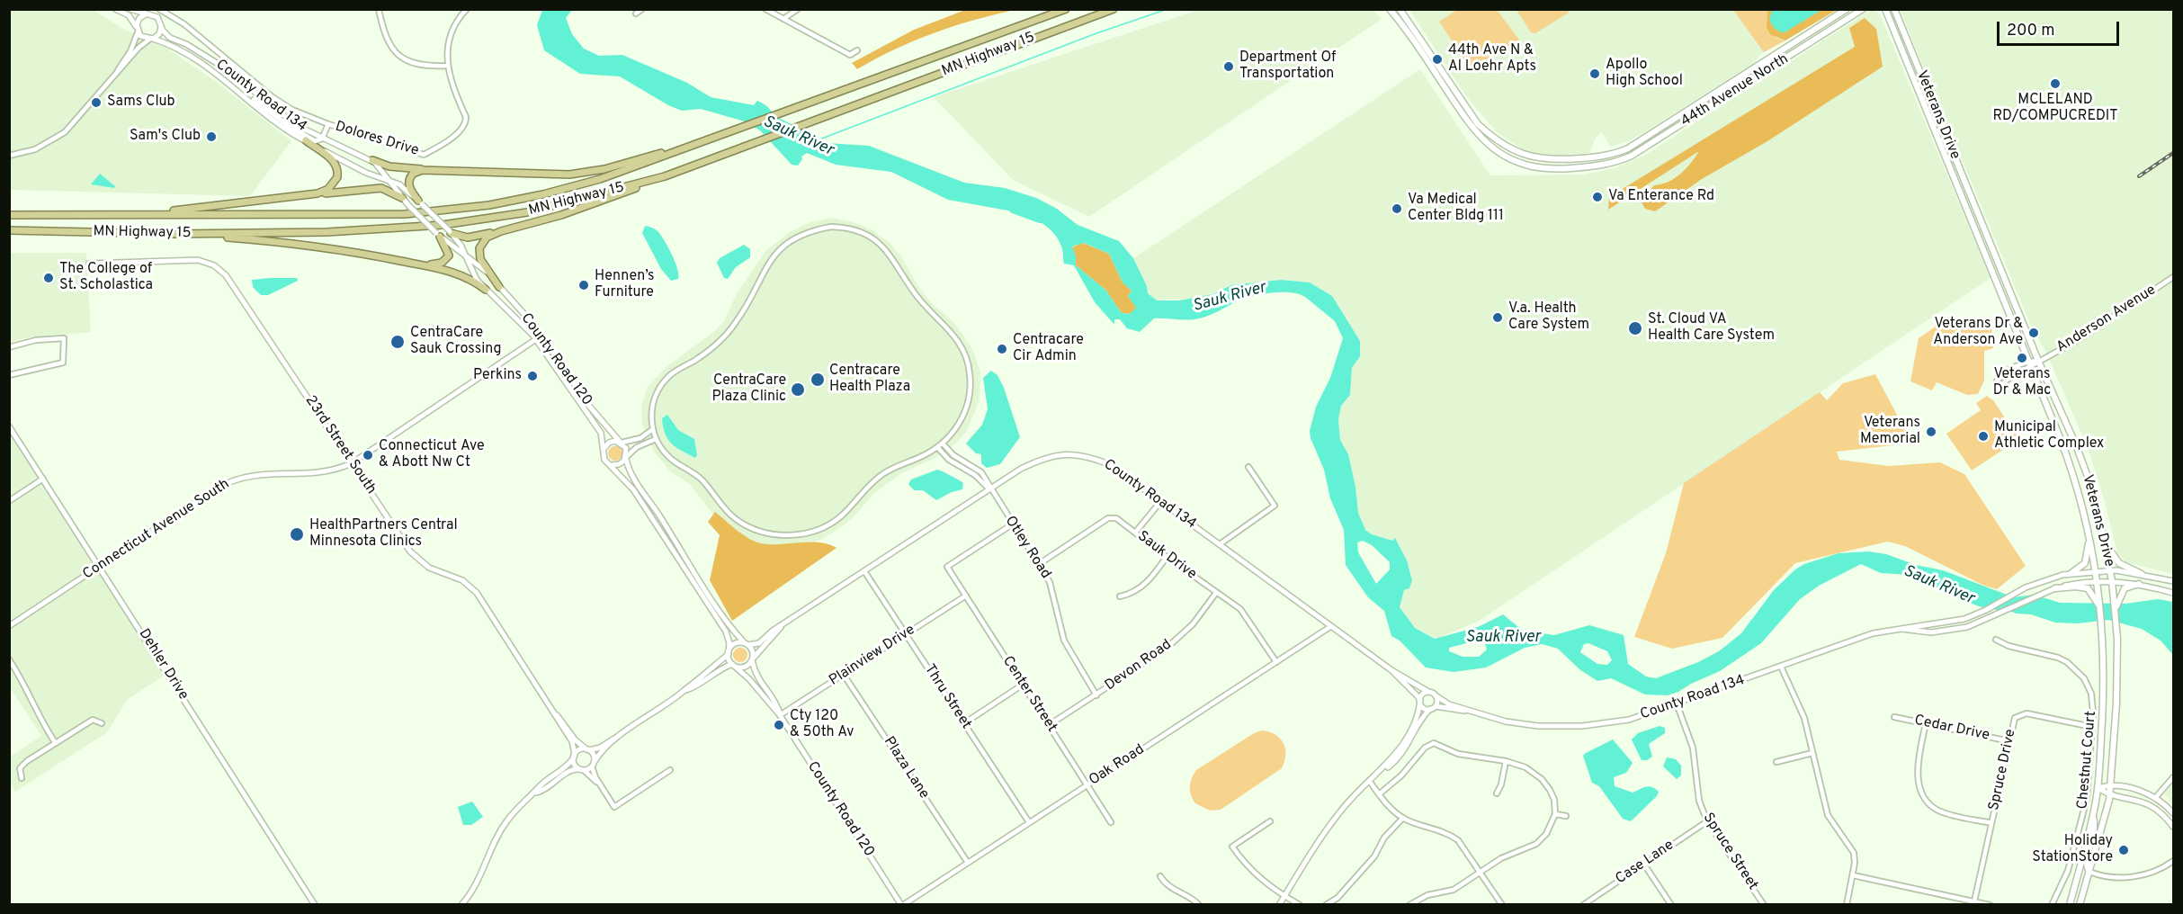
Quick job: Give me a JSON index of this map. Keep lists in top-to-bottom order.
{
  "streets": {
    "highway": ["MN Highway 15"],
    "main road": ["44th Avenue North", "Veterans Drive"],
    "street": [
      "County Road 134",
      "Dolores Drive",
      "Anderson Avenue",
      "County Road 120",
      "23rd Street South",
      "Connecticut Avenue South",
      "Otley Road",
      "Sauk Drive",
      "Plainview Drive",
      "Dehler Drive",
      "Devon Road",
      "Center Street",
      "Thru Street",
      "Cedar Drive",
      "Chestnut Court",
      "Oak Road",
      "Plaza Lane",
      "Spruce Drive",
      "Spruce Street",
      "Case Lane"
    ]
  },
  "crossings": [
    ["County Road 134", "Veterans Drive"],
    ["County Road 134", "County Road 120"],
    ["County Road 134", "Otley Road"],
    ["County Road 134", "Thru Street"],
    ["County Road 134", "Oak Road"],
    ["County Road 134", "Spruce Street"],
    ["Veterans Drive", "Anderson Avenue"],
    ["County Road 120", "Connecticut Avenue South"],
    ["County Road 120", "Plainview Drive"],
    ["County Road 120", "Oak Road"],
    ["23rd Street South", "Connecticut Avenue South"],
    ["Connecticut Avenue South", "Dehler Drive"],
    ["Otley Road", "Sauk Drive"],
    ["Otley Road", "Devon Road"],
    ["Otley Road", "Center Street"],
    ["Sauk Drive", "Devon Road"],
    ["Sauk Drive", "Oak Road"],
    ["Plainview Drive", "Center Street"],
    ["Plainview Drive", "Thru Street"],
    ["Plainview Drive", "Plaza Lane"],
    ["Devon Road", "Center Street"],
    ["Center Street", "Oak Road"],
    ["Thru Street", "Oak Road"],
    ["Cedar Drive", "Spruce Drive"],
    ["Chestnut Court", "Spruce Drive"],
    ["Oak Road", "Plaza Lane"],
    ["Spruce Street", "Case Lane"]
  ],
  "water": ["Sauk River"],
  "places": [
    "44th Ave N & Al Loehr Apts",
    "Department Of Transportation",
    "Apollo High School",
    "MCLELAND RD/COMPUCREDIT",
    "Sams Club",
    "Sam's Club",
    "Va Enterance Rd",
    "Va Medical Center Bldg 111",
    "The College of St. Scholastica",
    "Hennen’s Furniture",
    "V.a. Health Care System",
    "St. Cloud VA Health Care System",
    "Veterans Dr & Anderson Ave",
    "CentraCare Sauk Crossing",
    "Centracare Cir Admin",
    "Veterans Dr & Mac",
    "Perkins",
    "Centracare Health Plaza",
    "CentraCare Plaza Clinic",
    "Veterans Memorial",
    "Municipal Athletic Complex",
    "Connecticut Ave & Abott Nw Ct",
    "HealthPartners Central Minnesota Clinics",
    "Cty 120 & 50th Av",
    "Holiday StationStore"
  ],
  "scale_bar": "200 m"
}
